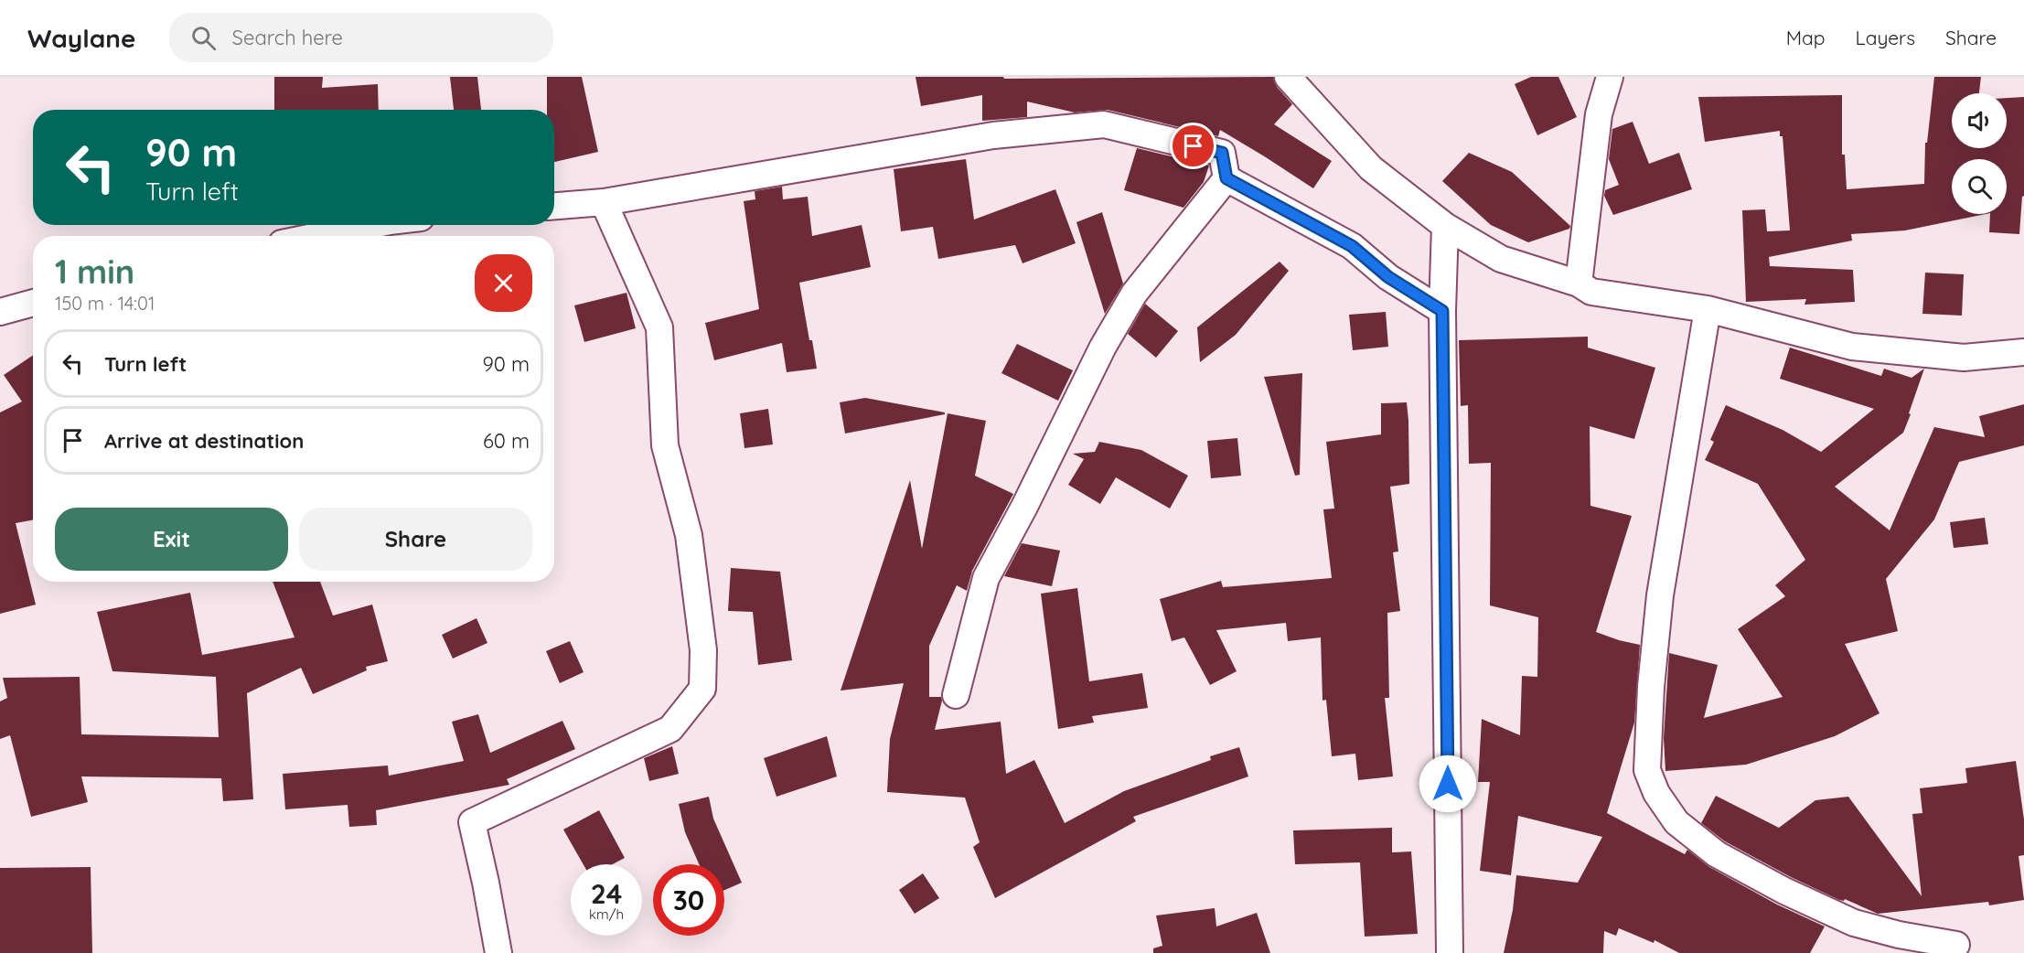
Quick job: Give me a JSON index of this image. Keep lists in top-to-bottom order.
{
  "page": {
    "header": "Waylane",
    "search": "Search here",
    "nav": ["Map", "Layers", "Share"],
    "turn": ["90 m", "Turn left"],
    "heading": ["1 min", "150 m · 14:01"],
    "list": [
      {
        "name": "Turn left",
        "value": "90 m"
      },
      {
        "name": "Arrive at destination",
        "value": "60 m"
      }
    ],
    "buttons": ["Exit", "Share"],
    "speed": "24 km/h",
    "limit": "30"
  }
}
